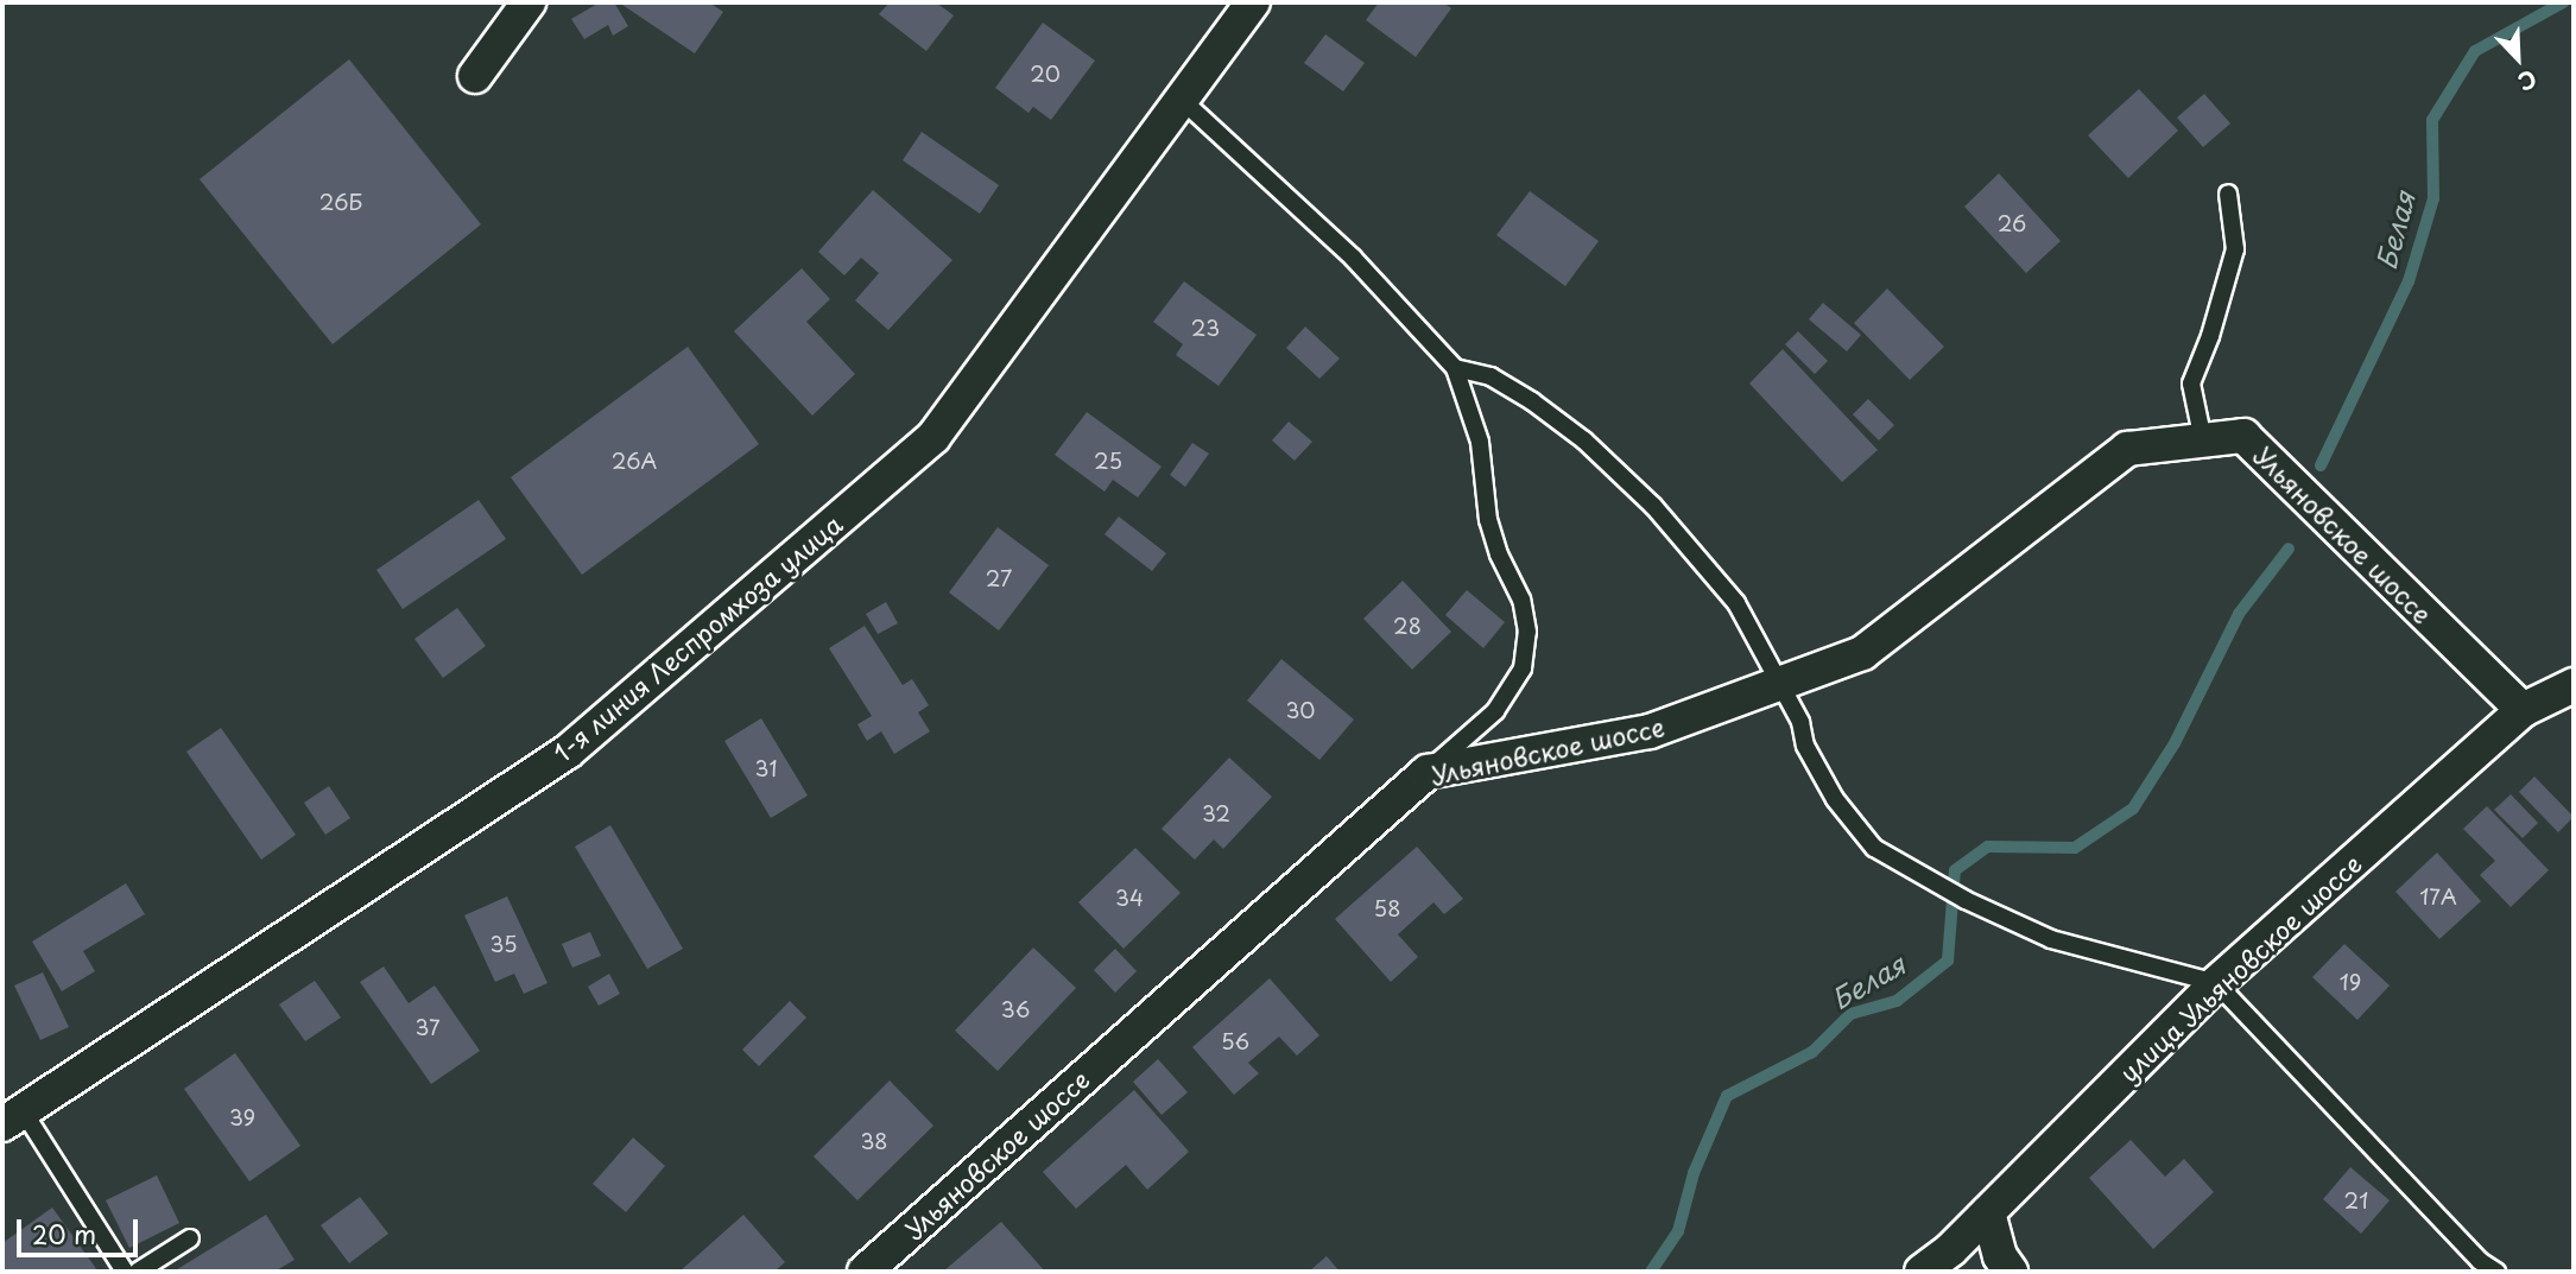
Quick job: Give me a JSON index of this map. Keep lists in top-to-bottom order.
{
  "streets": {
    "street": ["Ульяновское шоссе", "1-я линия Леспромхоза улица", "улица Ульяновское шоссе"]
  },
  "crossings": [
    ["Ульяновское шоссе", "улица Ульяновское шоссе"]
  ],
  "water": ["Белая"],
  "house_numbers": [
    "20",
    "26Б",
    "26",
    "23",
    "26А",
    "25",
    "27",
    "28",
    "30",
    "31",
    "32",
    "17А",
    "34",
    "58",
    "35",
    "19",
    "36",
    "37",
    "56",
    "39",
    "38",
    "21"
  ],
  "scale_bar": "20 m",
  "north": "bottom right"
}
